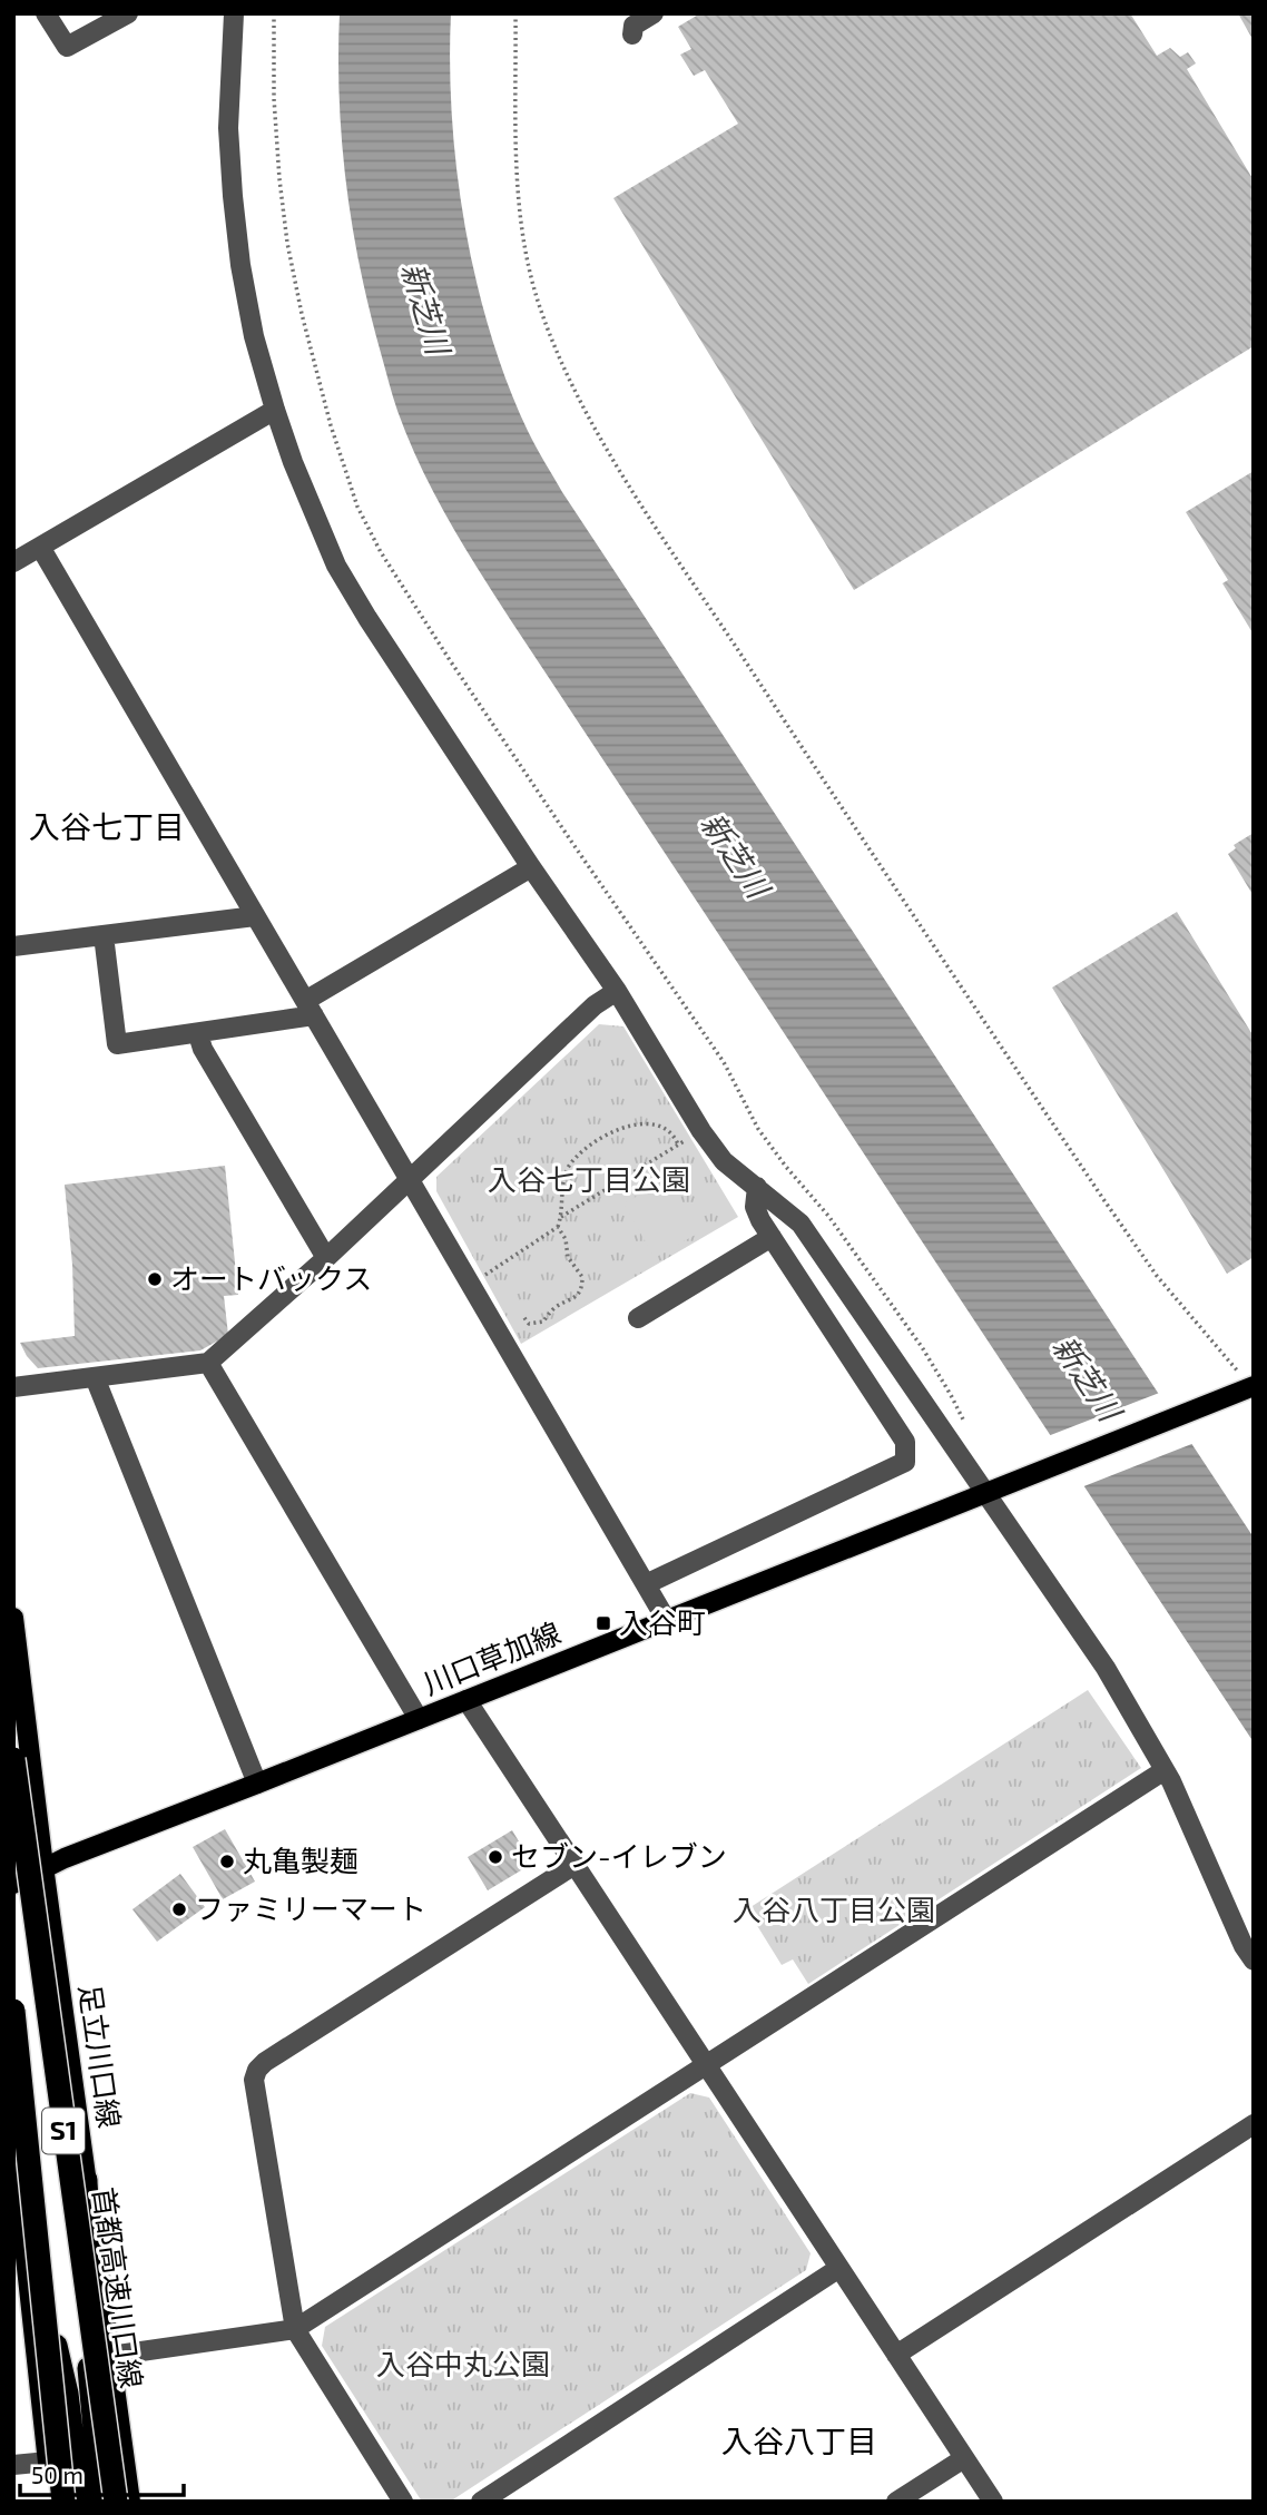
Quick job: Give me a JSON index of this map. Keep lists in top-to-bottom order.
{
  "streets": {
    "highway": ["S1", "首都高速川口線"],
    "main road": ["川口草加線", "足立川口線"]
  },
  "crossings": [
    ["川口草加線", "足立川口線"],
    ["足立川口線", "首都高速川口線"]
  ],
  "districts": ["入谷七丁目", "入谷八丁目"],
  "water": ["新芝川"],
  "parks": ["入谷七丁目公園", "入谷八丁目公園", "入谷中丸公園"],
  "places": {
    "other": [
      "オートバックス",
      "セブン-イレブン",
      "丸亀製麺",
      "ファミリーマート"
    ],
    "transit": ["入谷町"]
  },
  "scale_bar": "50 m"
}
